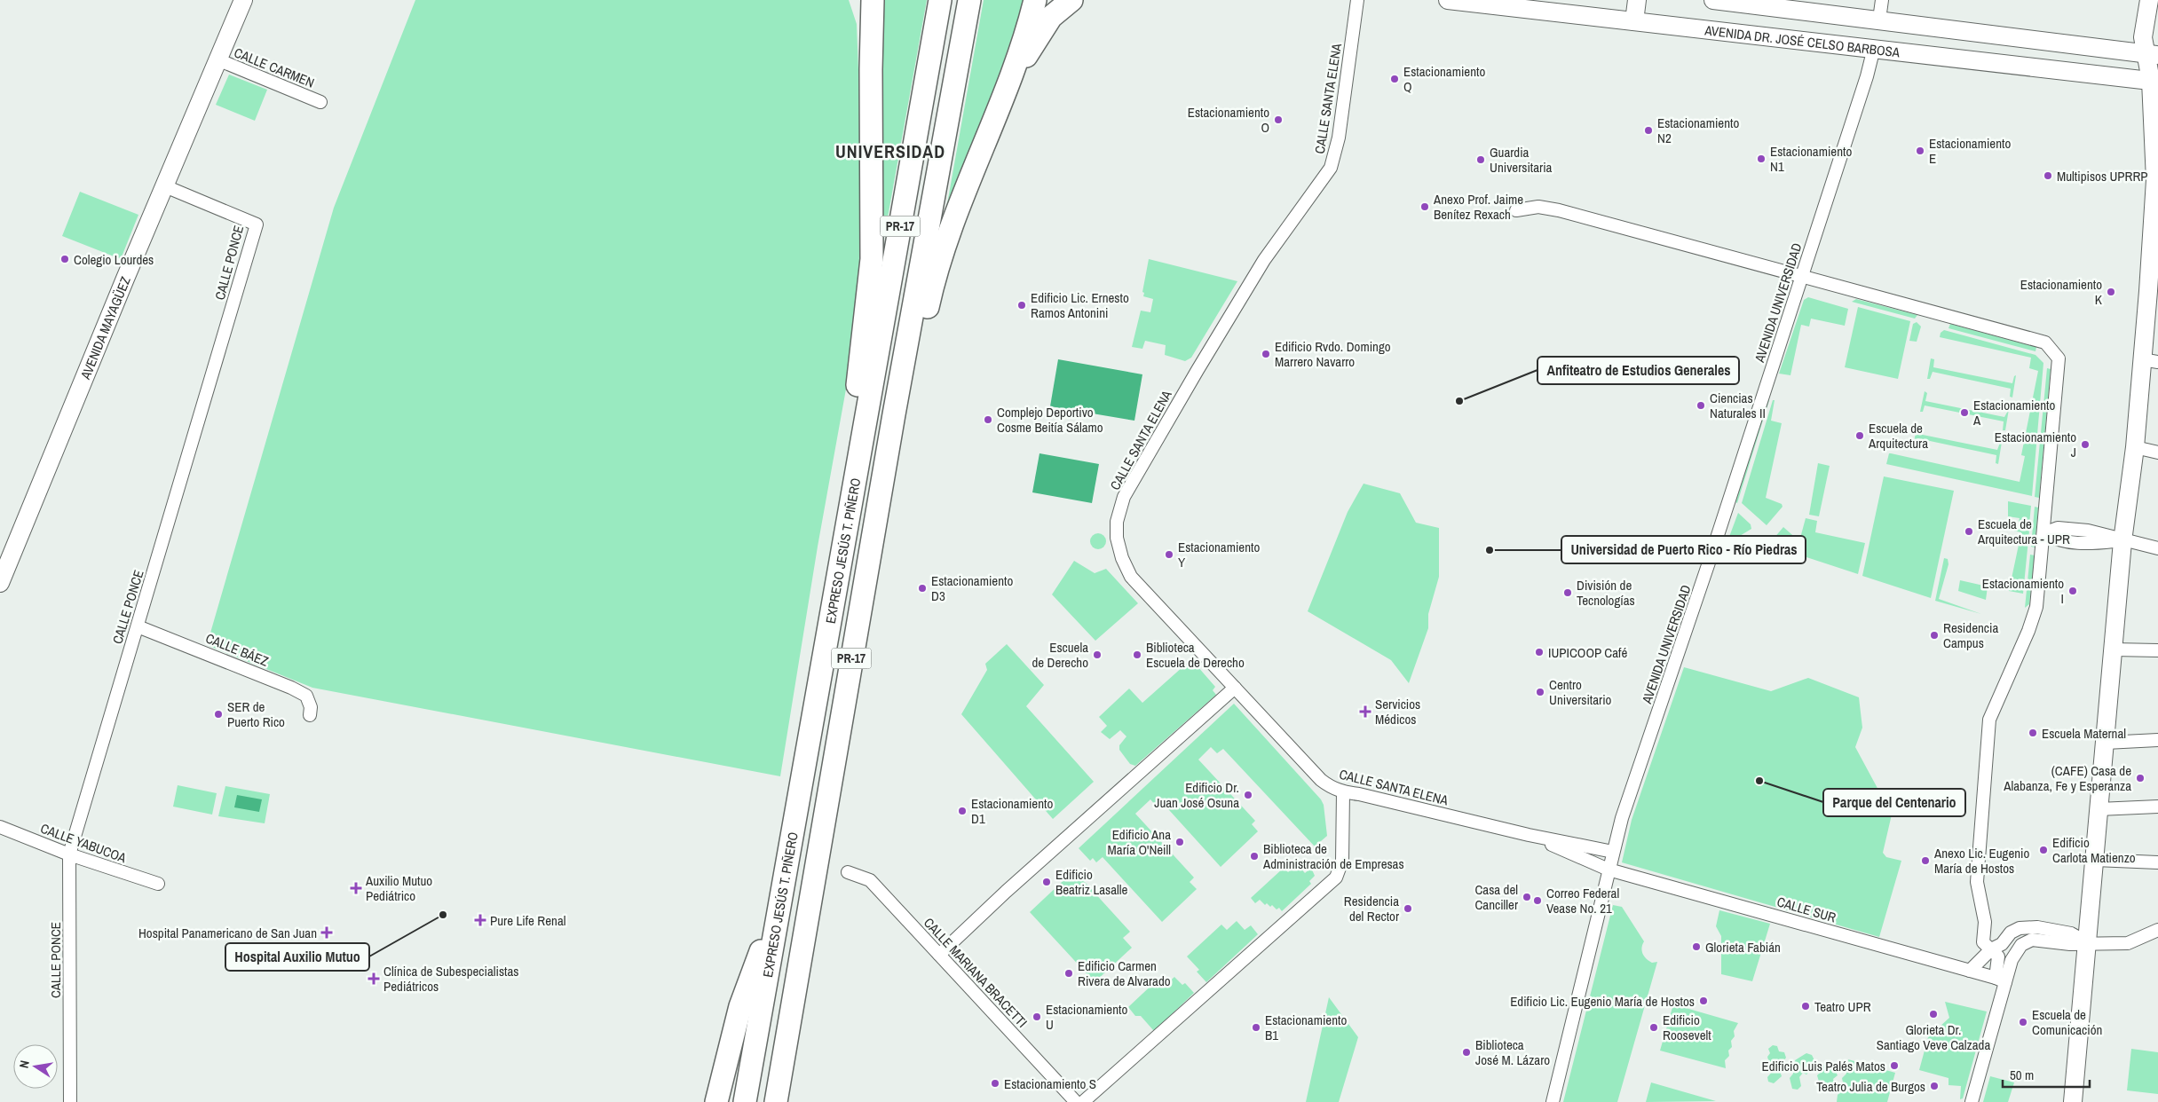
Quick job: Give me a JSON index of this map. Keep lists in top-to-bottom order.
{
  "streets": {
    "highway": ["PR-17", "EXPRESO JESÚS T. PIÑERO"],
    "street": [
      "AVENIDA DR. JOSÉ CELSO BARBOSA",
      "CALLE CARMEN",
      "CALLE SANTA ELENA",
      "CALLE PONCE",
      "AVENIDA UNIVERSIDAD",
      "AVENIDA MAYAGÜEZ",
      "CALLE BÁEZ",
      "CALLE YABUCOA",
      "CALLE SUR",
      "CALLE MARIANA BRACETTI"
    ]
  },
  "crossings": [
    ["AVENIDA DR. JOSÉ CELSO BARBOSA", "AVENIDA UNIVERSIDAD"],
    ["CALLE CARMEN", "AVENIDA MAYAGÜEZ"],
    ["CALLE SANTA ELENA", "AVENIDA UNIVERSIDAD"],
    ["CALLE SANTA ELENA", "CALLE SUR"],
    ["CALLE PONCE", "AVENIDA MAYAGÜEZ"],
    ["CALLE PONCE", "CALLE BÁEZ"],
    ["CALLE PONCE", "CALLE YABUCOA"],
    ["AVENIDA UNIVERSIDAD", "CALLE SUR"]
  ],
  "districts": ["UNIVERSIDAD"],
  "places": {
    "other": [
      "Estacionamiento Q",
      "Estacionamiento O",
      "Estacionamiento N2",
      "Estacionamiento E",
      "Estacionamiento N1",
      "Guardia Universitaria",
      "Multipisos UPRRP",
      "Anexo Prof. Jaime Benítez Rexach",
      "Colegio Lourdes",
      "Estacionamiento K",
      "Edificio Lic. Ernesto Ramos Antonini",
      "Edificio Rvdo. Domingo Marrero Navarro",
      "Anfiteatro de Estudios Generales",
      "Ciencias Naturales II",
      "Estacionamiento A",
      "Complejo Deportivo Cosme Beitía Sálamo",
      "Escuela de Arquitectura",
      "Estacionamiento J",
      "Escuela de Arquitectura - UPR",
      "Universidad de Puerto Rico - Río Piedras",
      "Estacionamiento Y",
      "Estacionamiento D3",
      "Estacionamiento I",
      "División de Tecnologías",
      "Residencia Campus",
      "IUPICOOP Café",
      "Escuela de Derecho",
      "Biblioteca Escuela de Derecho",
      "Centro Universitario",
      "SER de Puerto Rico",
      "Escuela Maternal",
      "(CAFE) Casa de Alabanza, Fe y Esperanza",
      "Parque del Centenario",
      "Edificio Dr. Juan José Osuna",
      "Estacionamiento D1",
      "Edificio Ana María O'Neill",
      "Edificio Carlota Matienzo",
      "Biblioteca de Administración de Empresas",
      "Anexo Lic. Eugenio María de Hostos",
      "Edificio Beatriz Lasalle",
      "Casa del Canciller",
      "Correo Federal Vease No. 21",
      "Residencia del Rector",
      "Hospital Auxilio Mutuo",
      "Glorieta Fabián",
      "Edificio Carmen Rivera de Alvarado",
      "Edificio Lic. Eugenio María de Hostos",
      "Teatro UPR",
      "Glorieta Dr. Santiago Veve Calzada",
      "Estacionamiento U",
      "Escuela de Comunicación",
      "Estacionamiento B1",
      "Edificio Roosevelt",
      "Biblioteca José M. Lázaro",
      "Edificio Luis Palés Matos",
      "Estacionamiento S",
      "Teatro Julia de Burgos"
    ],
    "health": [
      "Servicios Médicos",
      "Auxilio Mutuo Pediátrico",
      "Pure Life Renal",
      "Hospital Panamericano de San Juan",
      "Clínica de Subespecialistas Pediátricos"
    ]
  },
  "scale_bar": "50 m",
  "north": "left"
}
